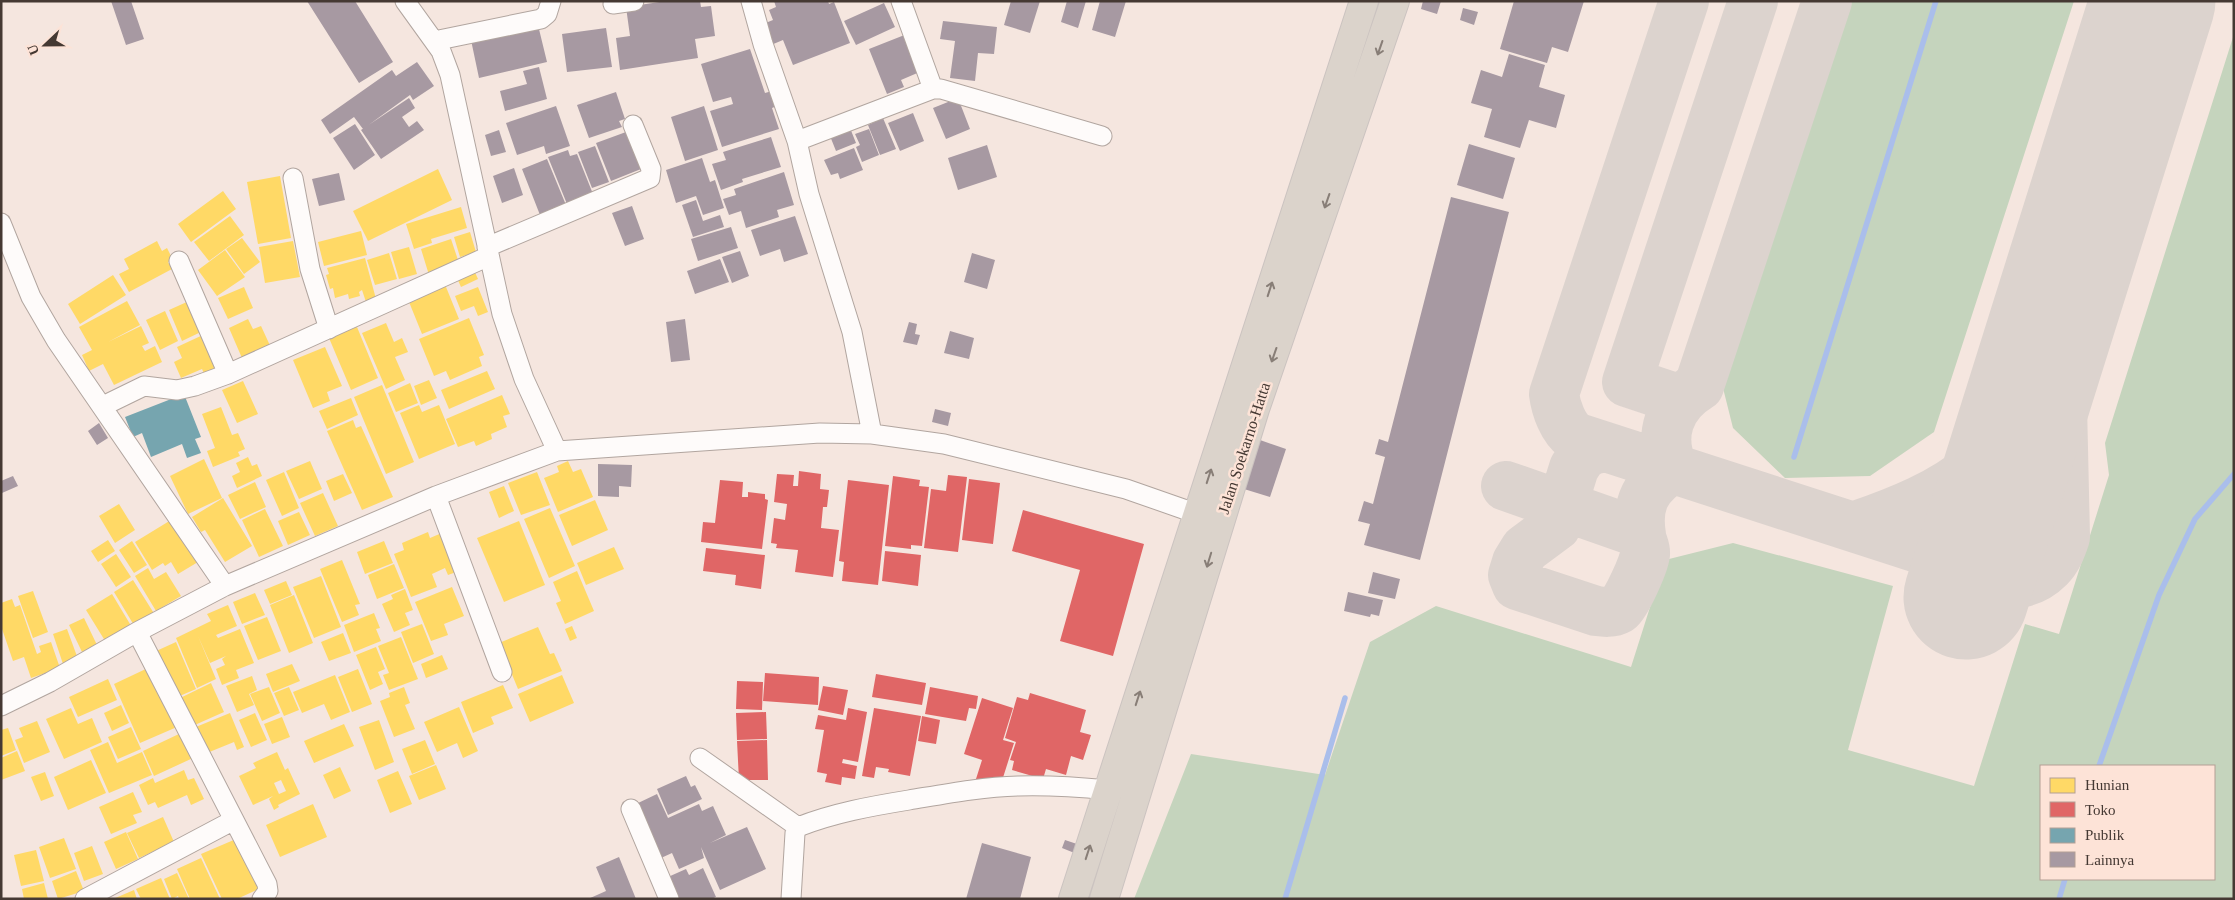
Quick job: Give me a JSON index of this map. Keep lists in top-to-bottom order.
{
  "streets": {
    "highway": ["Jalan Soekarno-Hatta"]
  },
  "legend": [
    "Hunian",
    "Toko",
    "Publik",
    "Lainnya"
  ],
  "north": "left"
}
